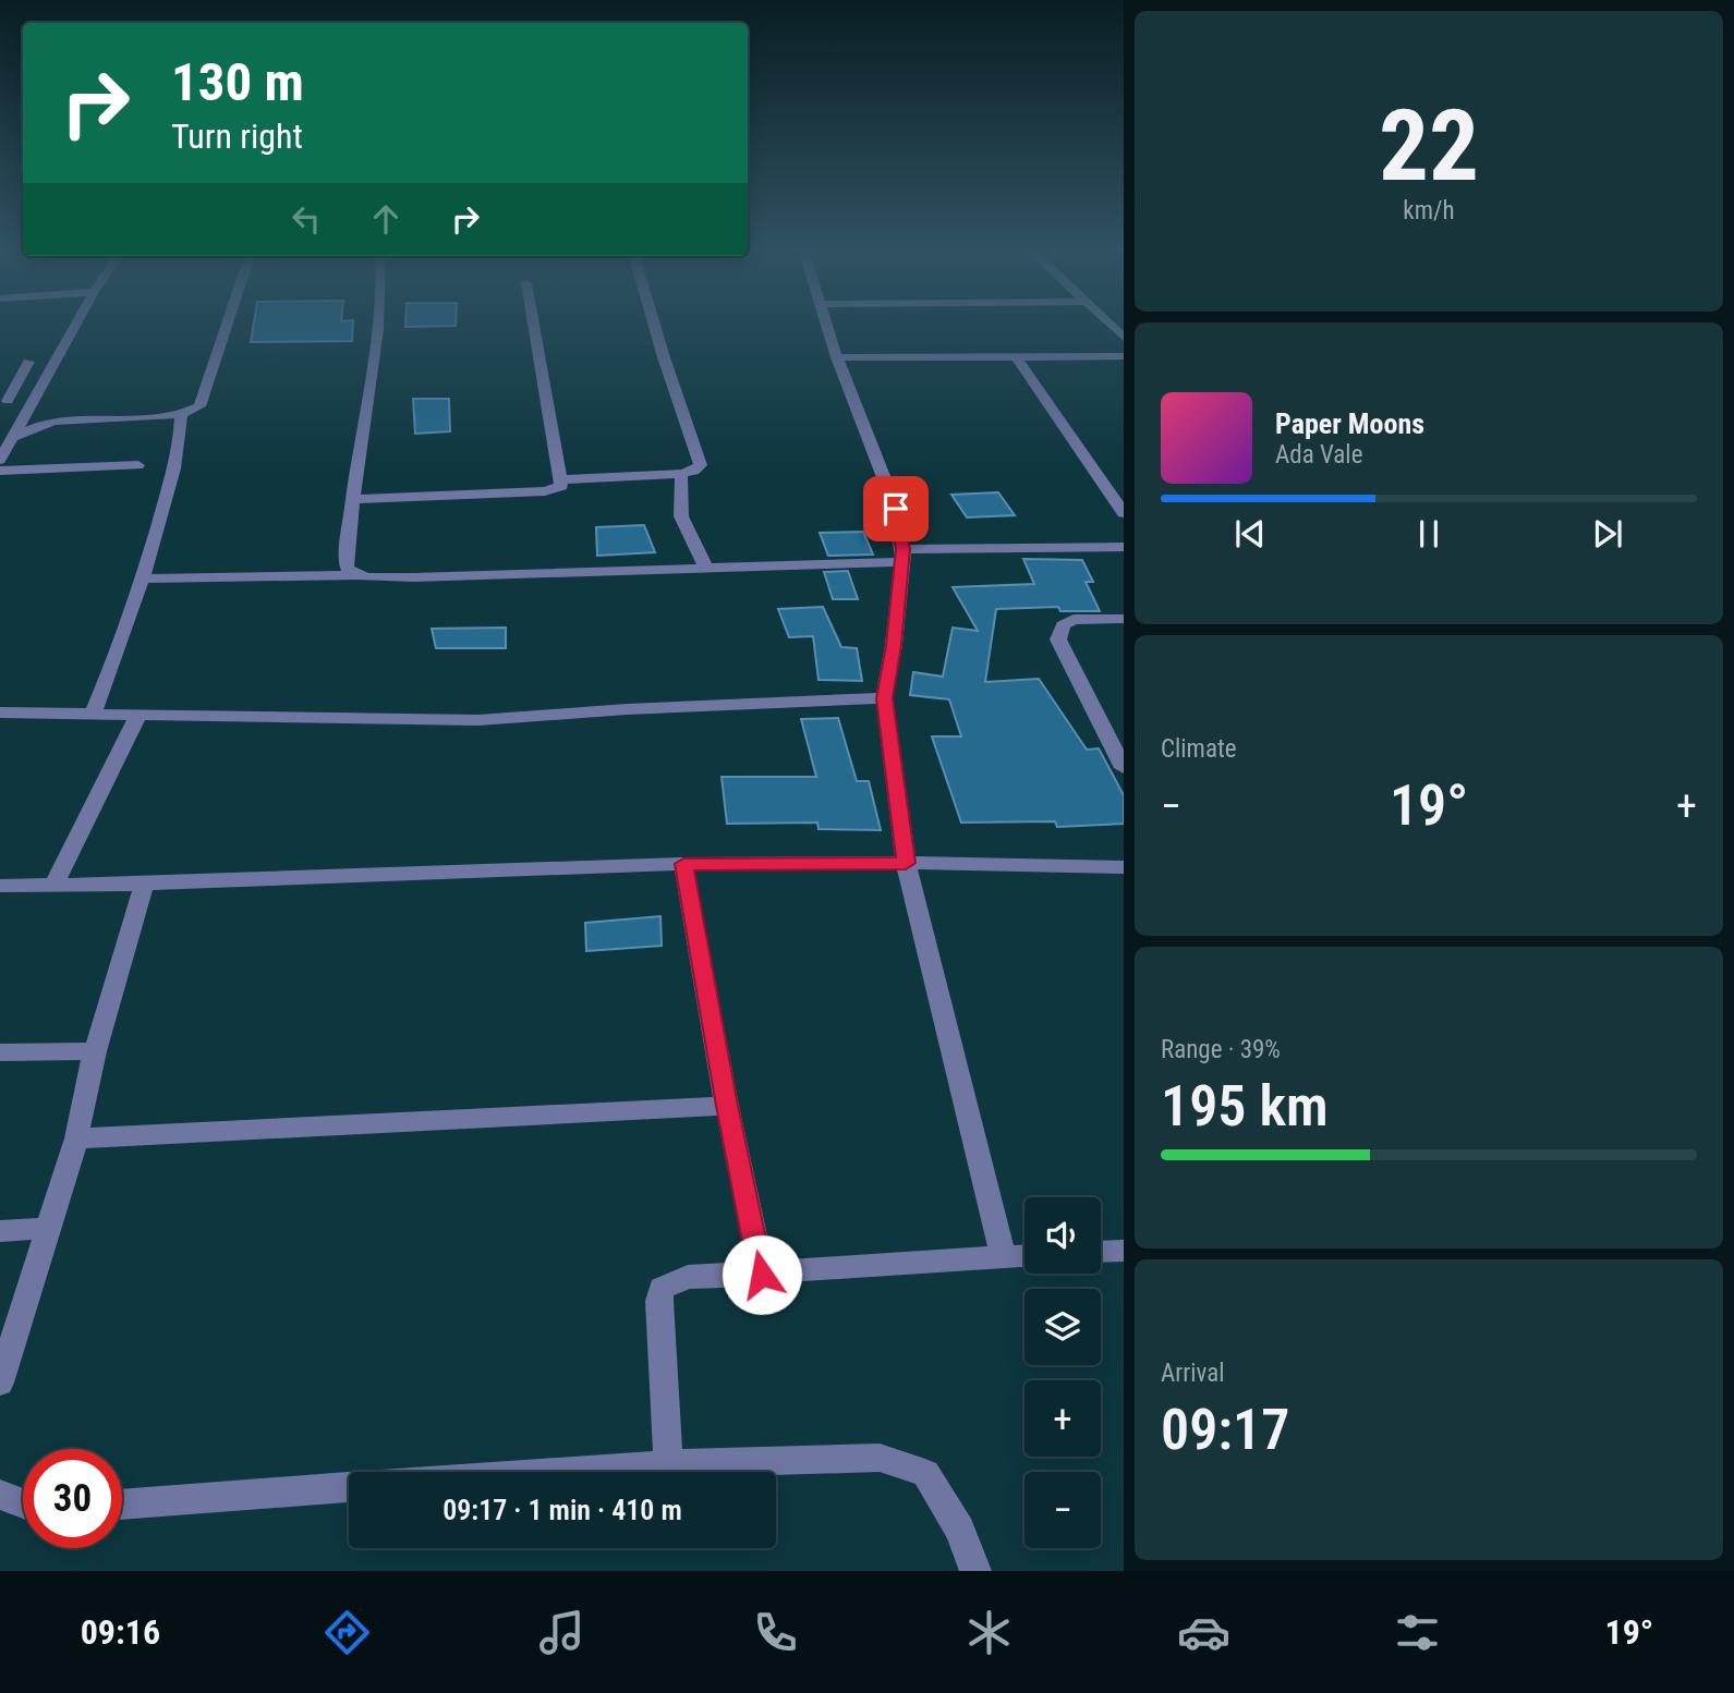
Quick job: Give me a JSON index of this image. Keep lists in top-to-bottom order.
{
  "page": {
    "tile": [
      ["22", "km/h"],
      "Climate",
      ["Range · 39%", "195 km"],
      ["Arrival", "09:17"]
    ],
    "turn": ["130 m", "Turn right"],
    "song": ["Paper Moons", "Ada Vale"],
    "heat": ["−", "19°", "+"],
    "map_buttons": ["+", "−"],
    "limit": "30",
    "trip": "09:17 · 1 min · 410 m",
    "tabs": ["09:16", "19°"]
  }
}
